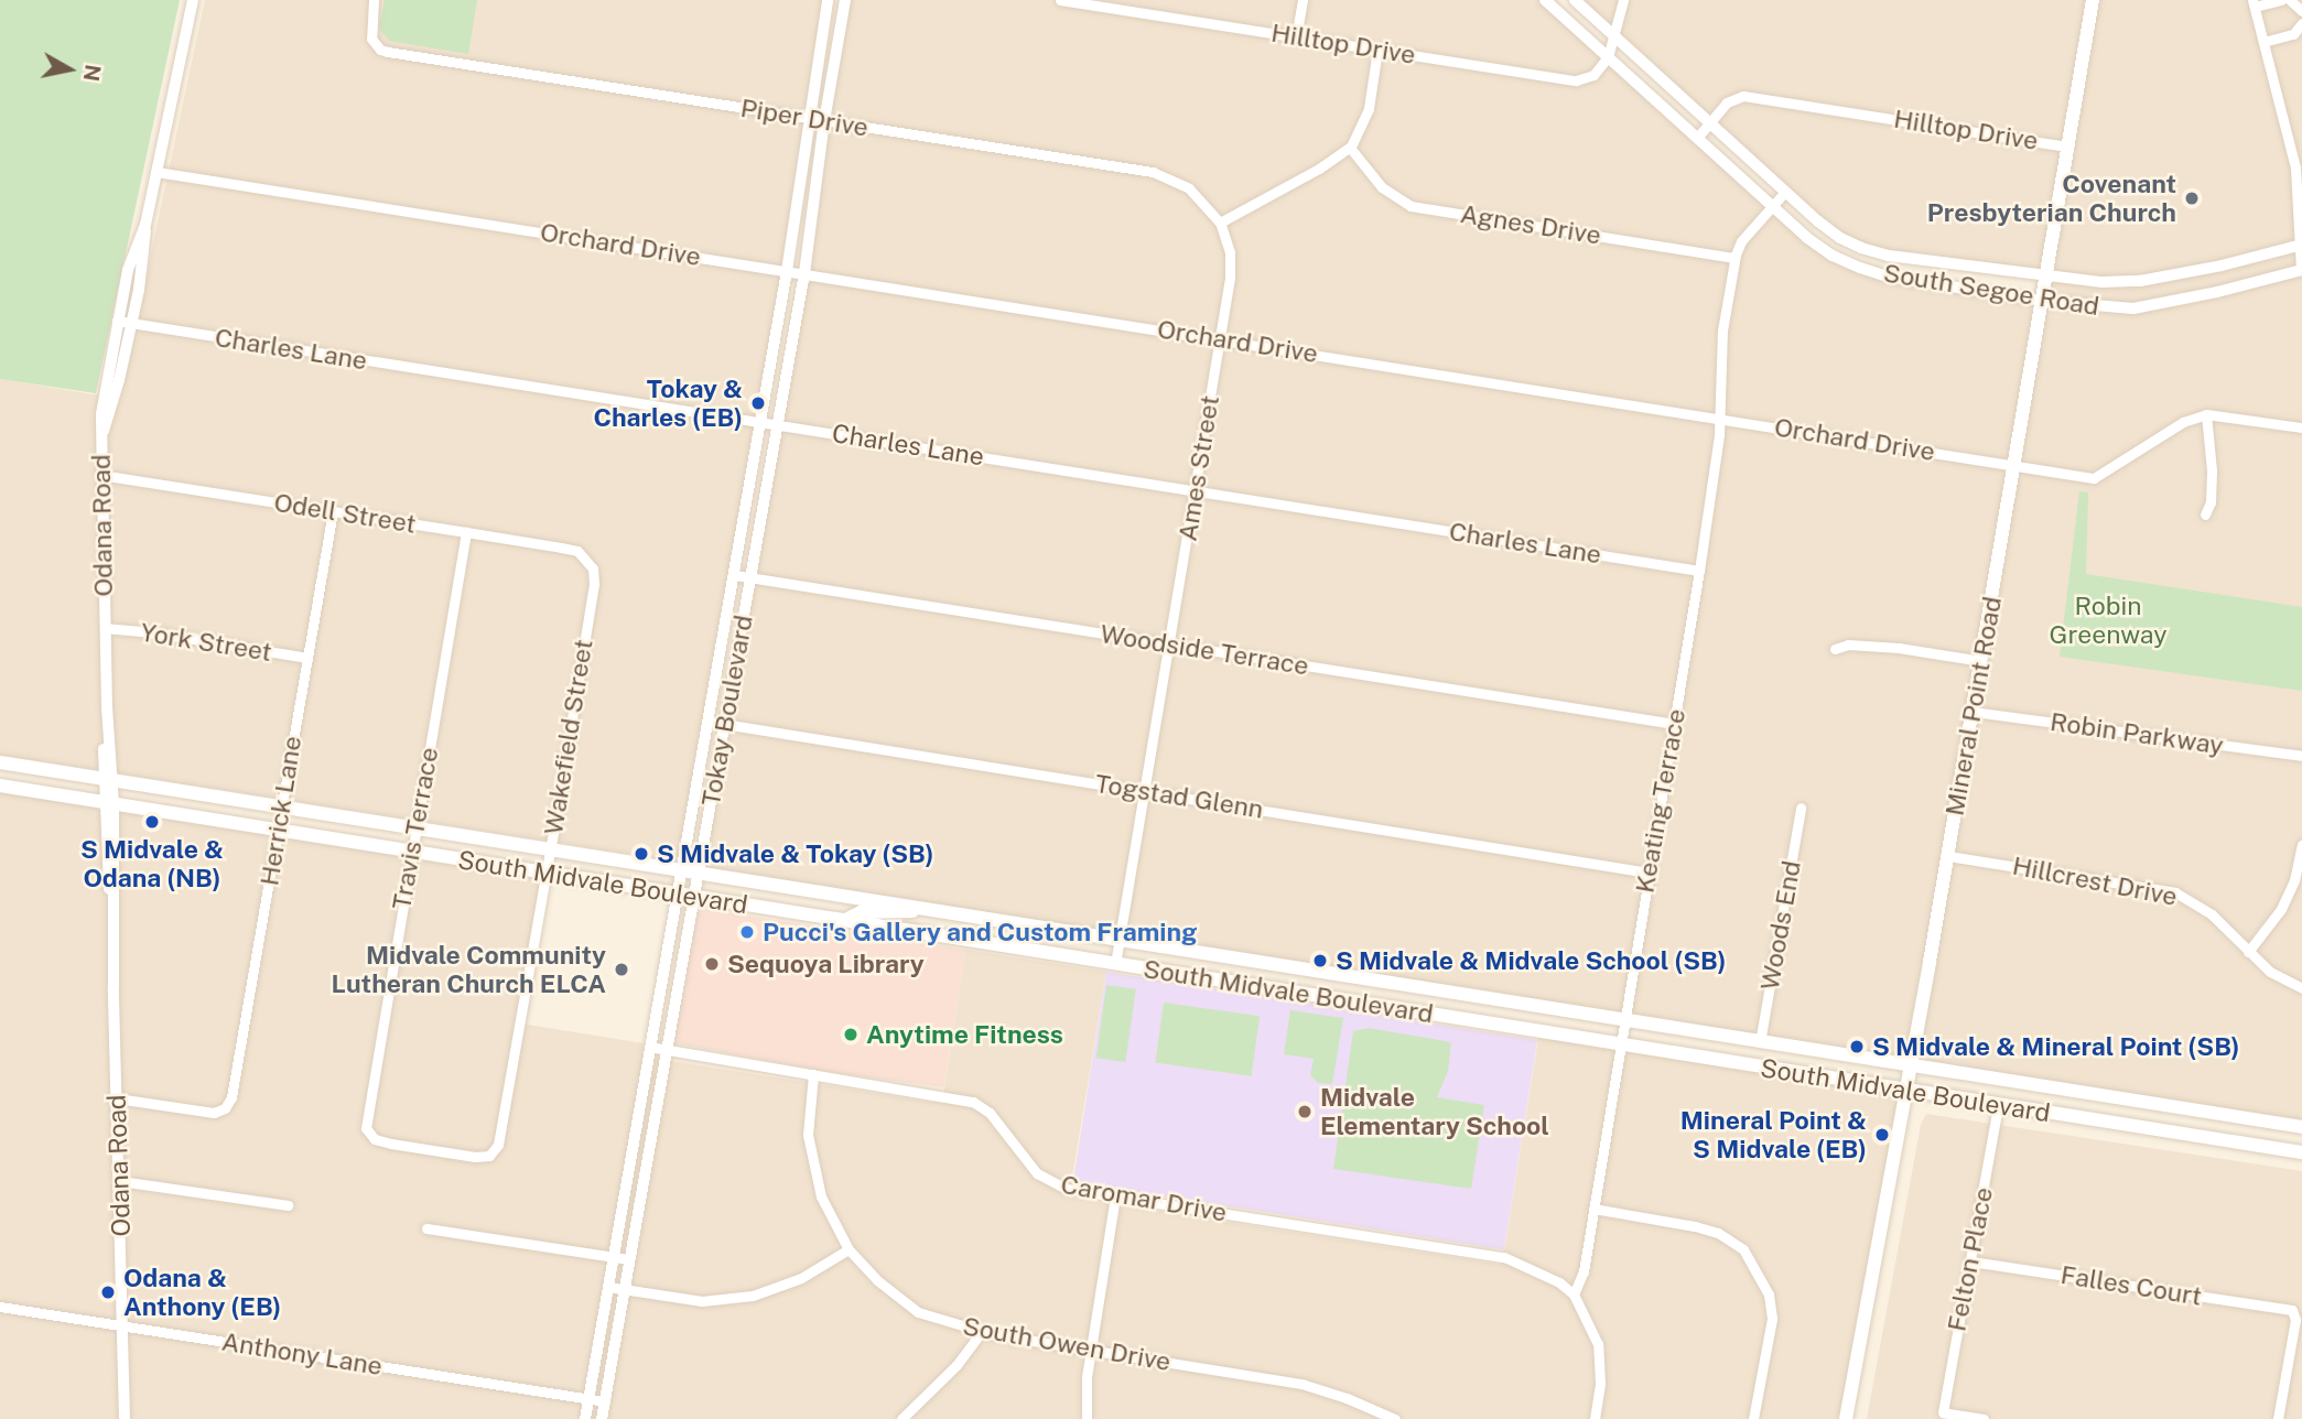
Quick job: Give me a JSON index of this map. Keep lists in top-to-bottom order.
{
  "streets": {
    "main road": ["Mineral Point Road", "South Midvale Boulevard"],
    "street": [
      "Hilltop Drive",
      "Piper Drive",
      "Agnes Drive",
      "Orchard Drive",
      "South Segoe Road",
      "Charles Lane",
      "Ames Street",
      "Odell Street",
      "Odana Road",
      "York Street",
      "Woodside Terrace",
      "Tokay Boulevard",
      "Robin Parkway",
      "Wakefield Street",
      "Togstad Glenn",
      "Keating Terrace",
      "Herrick Lane",
      "Travis Terrace",
      "Hillcrest Drive",
      "Woods End",
      "Caromar Drive",
      "Felton Place",
      "Falles Court",
      "South Owen Drive",
      "Anthony Lane"
    ]
  },
  "crossings": [
    ["Hilltop Drive", "South Segoe Road"],
    ["Hilltop Drive", "Mineral Point Road"],
    ["Piper Drive", "Ames Street"],
    ["Piper Drive", "Tokay Boulevard"],
    ["Agnes Drive", "Keating Terrace"],
    ["Orchard Drive", "Ames Street"],
    ["Orchard Drive", "Odana Road"],
    ["Orchard Drive", "Mineral Point Road"],
    ["Orchard Drive", "Tokay Boulevard"],
    ["Orchard Drive", "Keating Terrace"],
    ["South Segoe Road", "Mineral Point Road"],
    ["South Segoe Road", "Keating Terrace"],
    ["Charles Lane", "Ames Street"],
    ["Charles Lane", "Odana Road"],
    ["Charles Lane", "Tokay Boulevard"],
    ["Charles Lane", "Keating Terrace"],
    ["Ames Street", "Woodside Terrace"],
    ["Ames Street", "Togstad Glenn"],
    ["Ames Street", "South Midvale Boulevard"],
    ["Odell Street", "Odana Road"],
    ["Odell Street", "Wakefield Street"],
    ["Odell Street", "Herrick Lane"],
    ["Odell Street", "Travis Terrace"],
    ["Odana Road", "York Street"],
    ["Odana Road", "Herrick Lane"],
    ["Odana Road", "South Midvale Boulevard"],
    ["Odana Road", "Anthony Lane"],
    ["York Street", "Herrick Lane"],
    ["Woodside Terrace", "Tokay Boulevard"],
    ["Woodside Terrace", "Keating Terrace"],
    ["Mineral Point Road", "Robin Parkway"],
    ["Mineral Point Road", "Hillcrest Drive"],
    ["Mineral Point Road", "South Midvale Boulevard"],
    ["Tokay Boulevard", "Togstad Glenn"],
    ["Tokay Boulevard", "South Midvale Boulevard"],
    ["Tokay Boulevard", "Caromar Drive"],
    ["Tokay Boulevard", "Anthony Lane"],
    ["Wakefield Street", "Travis Terrace"],
    ["Wakefield Street", "South Midvale Boulevard"],
    ["Togstad Glenn", "Keating Terrace"],
    ["Keating Terrace", "South Midvale Boulevard"],
    ["Keating Terrace", "Caromar Drive"],
    ["Herrick Lane", "South Midvale Boulevard"],
    ["Travis Terrace", "South Midvale Boulevard"],
    ["South Midvale Boulevard", "Woods End"],
    ["South Midvale Boulevard", "Felton Place"],
    ["Caromar Drive", "South Owen Drive"],
    ["Felton Place", "Falles Court"]
  ],
  "parks": ["Robin Greenway"],
  "places": [
    "Covenant Presbyterian Church",
    "Tokay & Charles (EB)",
    "S Midvale & Odana (NB)",
    "S Midvale & Tokay (SB)",
    "Pucci's Gallery and Custom Framing",
    "S Midvale & Midvale School (SB)",
    "Sequoya Library",
    "Midvale Community Lutheran Church ELCA",
    "Anytime Fitness",
    "S Midvale & Mineral Point (SB)",
    "Midvale Elementary School",
    "Mineral Point & S Midvale (EB)",
    "Odana & Anthony (EB)"
  ],
  "north": "right"
}
